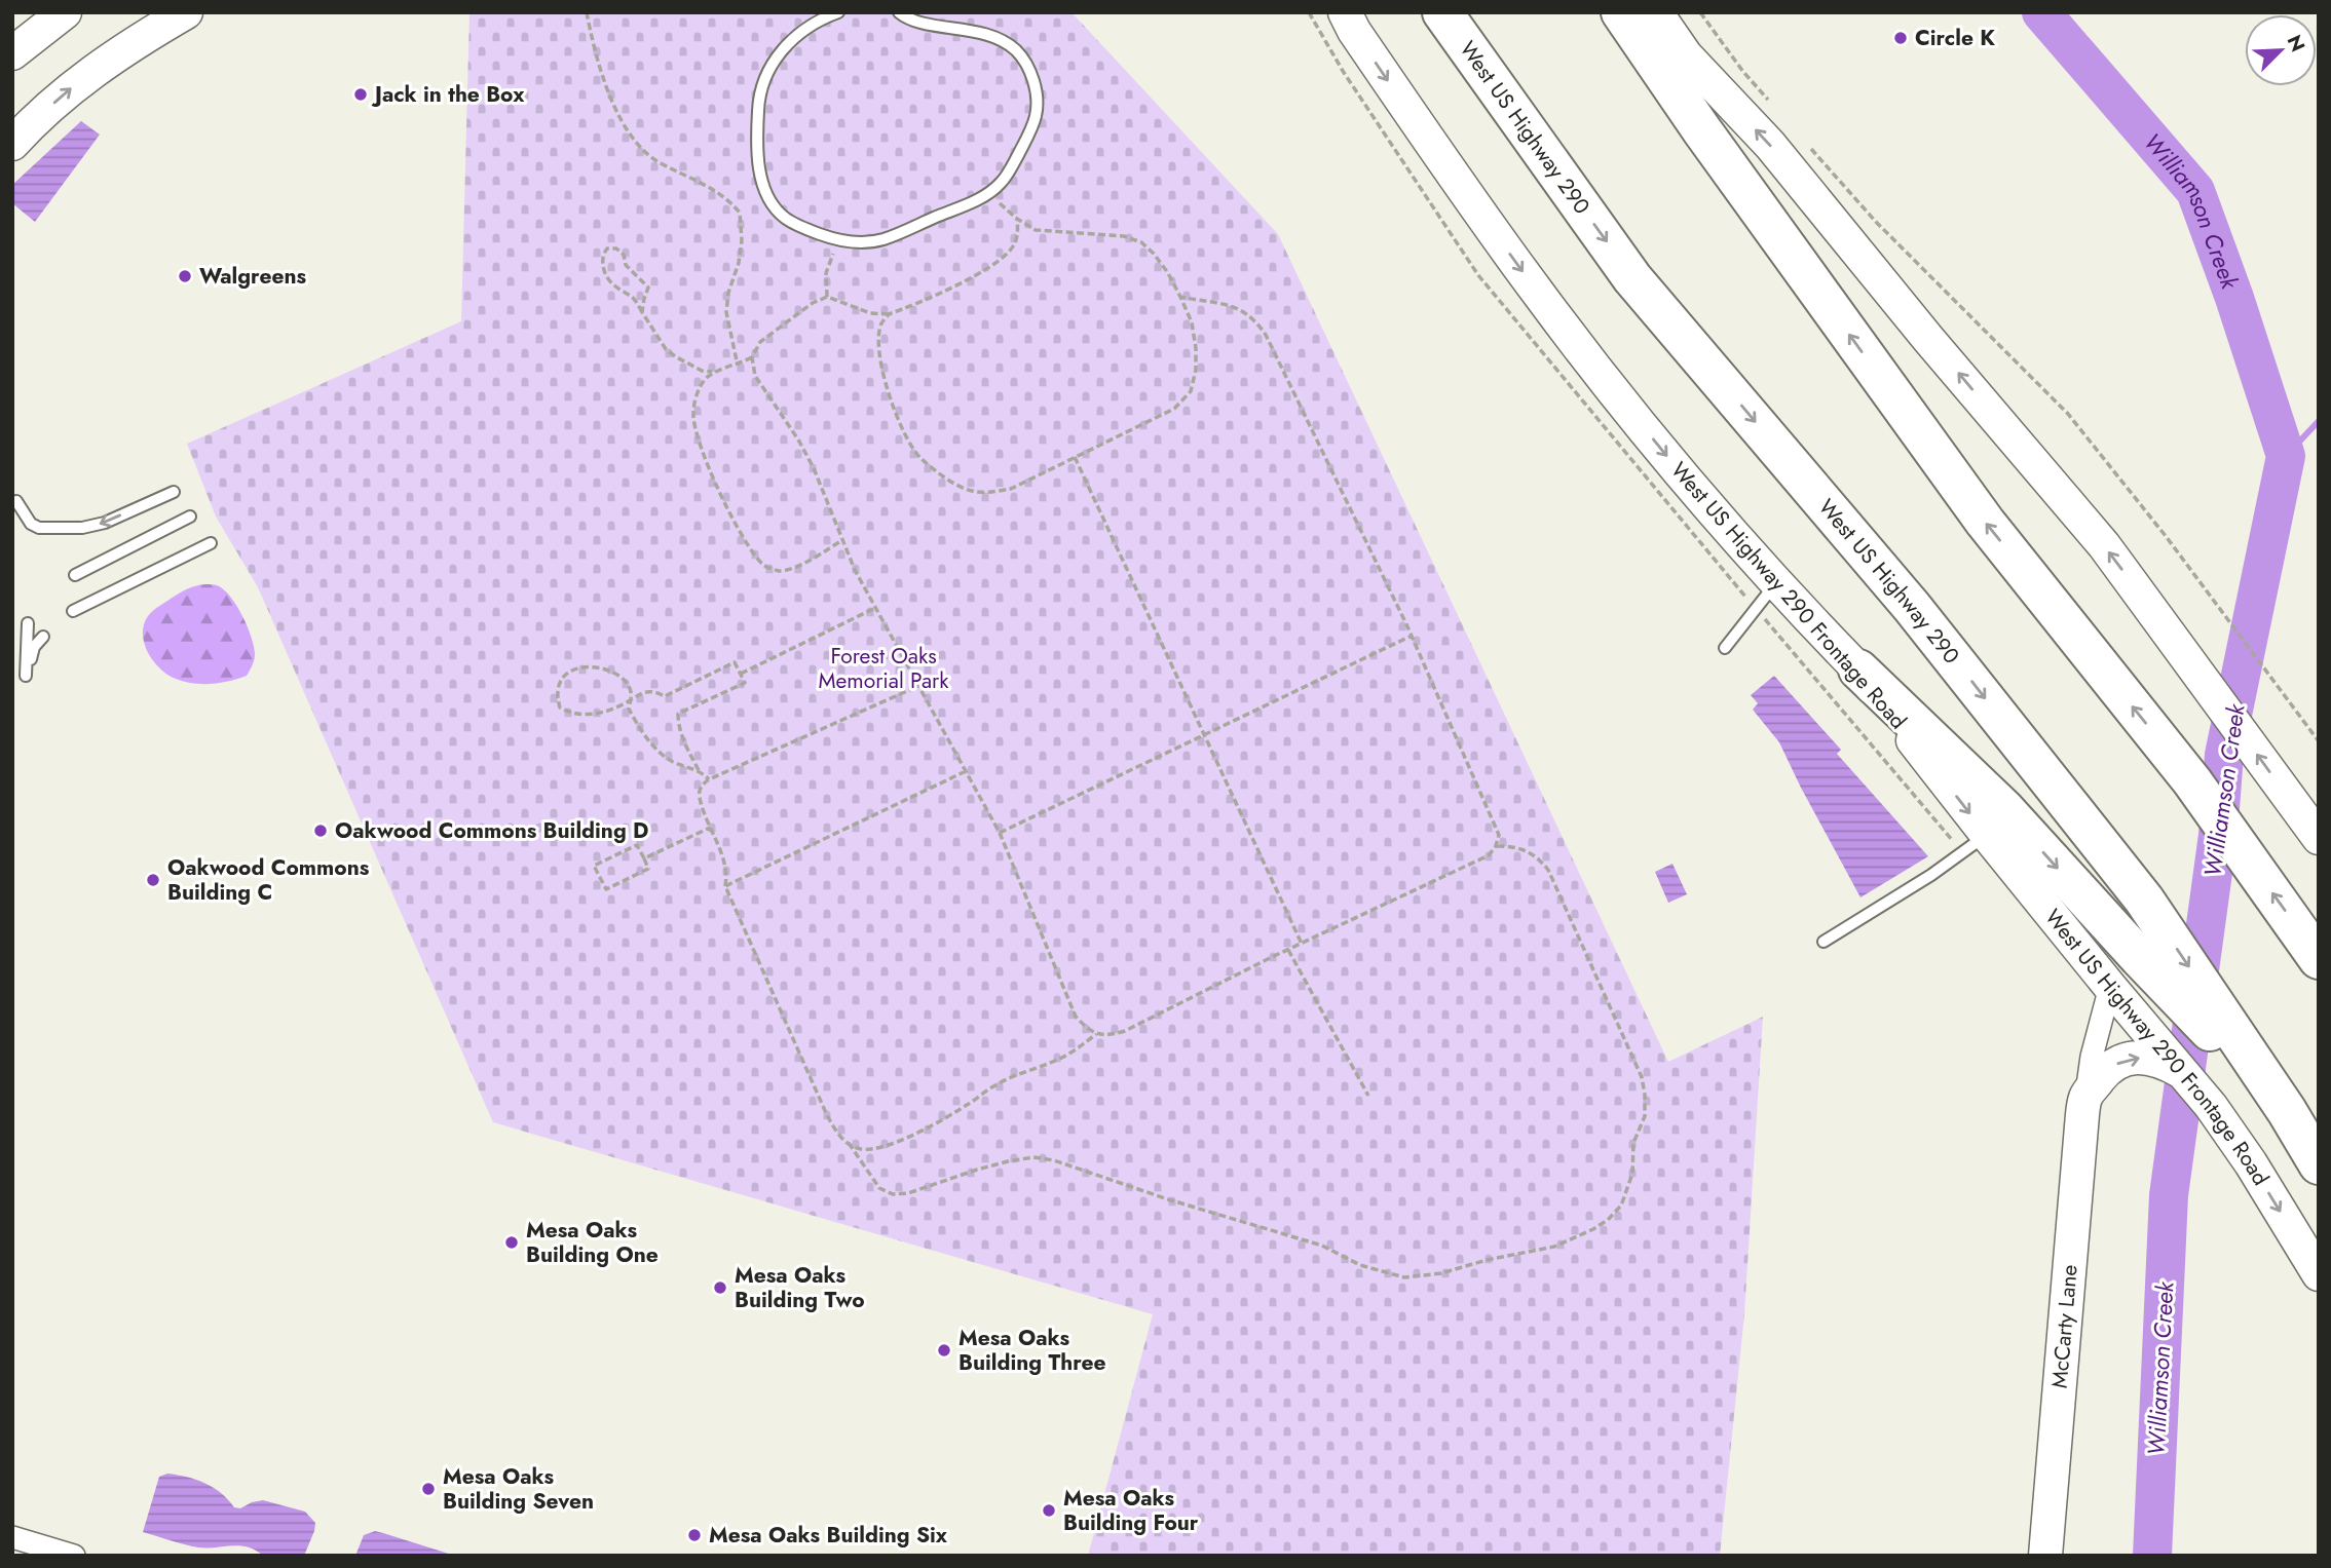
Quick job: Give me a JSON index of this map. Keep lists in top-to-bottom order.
{
  "streets": {
    "highway": ["West US Highway 290"],
    "main road": ["West US Highway 290 Frontage Road", "McCarty Lane"]
  },
  "crossings": [
    ["West US Highway 290 Frontage Road", "McCarty Lane"]
  ],
  "water": ["Williamson Creek"],
  "parks": ["Forest Oaks Memorial Park"],
  "places": [
    "Circle K",
    "Jack in the Box",
    "Walgreens",
    "Oakwood Commons Building D",
    "Oakwood Commons Building C",
    "Mesa Oaks Building One",
    "Mesa Oaks Building Two",
    "Mesa Oaks Building Three",
    "Mesa Oaks Building Seven",
    "Mesa Oaks Building Four",
    "Mesa Oaks Building Six"
  ],
  "north": "top right"
}
